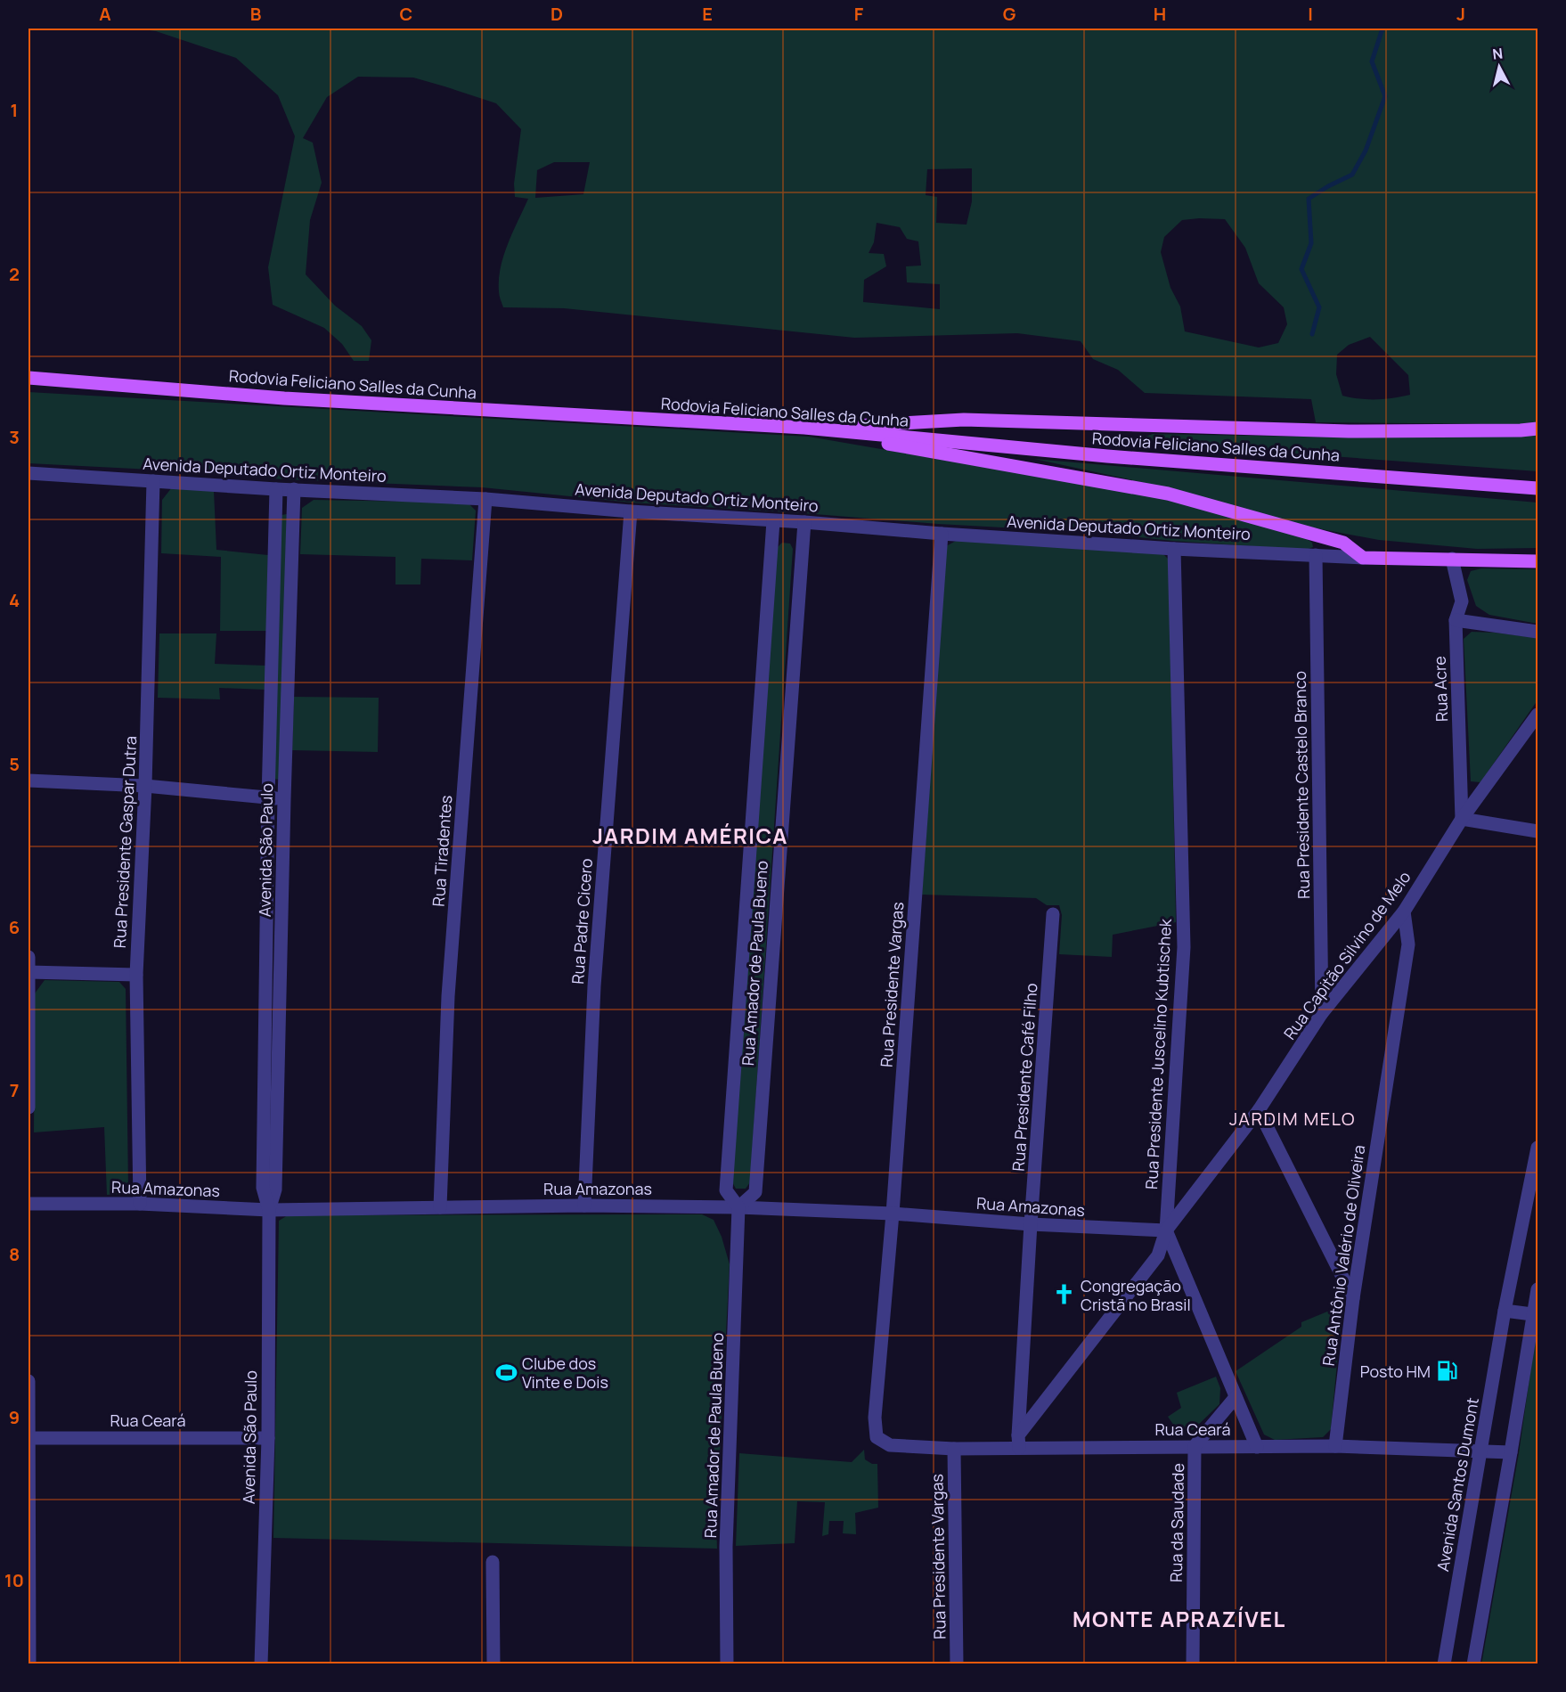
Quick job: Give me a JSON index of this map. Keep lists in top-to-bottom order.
{
  "streets": {
    "main road": ["Rodovia Feliciano Salles da Cunha"],
    "street": [
      "Avenida Deputado Ortiz Monteiro",
      "Rua Acre",
      "Rua Presidente Castelo Branco",
      "Rua Presidente Gaspar Dutra",
      "Avenida São Paulo",
      "Rua Tiradentes",
      "Rua Padre Cicero",
      "Rua Capitão Silvino de Melo",
      "Rua Amador de Paula Bueno",
      "Rua Presidente Vargas",
      "Rua Presidente Juscelino Kubtischek",
      "Rua Presidente Café Filho",
      "Rua Amazonas",
      "Rua Antônio Valério de Oliveira",
      "Rua Ceará",
      "Avenida Santos Dumont",
      "Rua da Saudade"
    ]
  },
  "crossings": [
    ["Avenida Deputado Ortiz Monteiro", "Rua Presidente Castelo Branco"],
    ["Avenida Deputado Ortiz Monteiro", "Rua Presidente Gaspar Dutra"],
    ["Avenida Deputado Ortiz Monteiro", "Avenida São Paulo"],
    ["Avenida Deputado Ortiz Monteiro", "Rua Tiradentes"],
    ["Avenida Deputado Ortiz Monteiro", "Rua Padre Cicero"],
    ["Avenida Deputado Ortiz Monteiro", "Rua Amador de Paula Bueno"],
    ["Avenida Deputado Ortiz Monteiro", "Rua Presidente Vargas"],
    ["Avenida Deputado Ortiz Monteiro", "Rua Presidente Juscelino Kubtischek"],
    ["Rua Acre", "Rua Capitão Silvino de Melo"],
    ["Rua Presidente Castelo Branco", "Rua Capitão Silvino de Melo"],
    ["Rua Presidente Gaspar Dutra", "Rua Amazonas"],
    ["Avenida São Paulo", "Rua Amazonas"],
    ["Avenida São Paulo", "Rua Ceará"],
    ["Rua Tiradentes", "Rua Amazonas"],
    ["Rua Padre Cicero", "Rua Amazonas"],
    ["Rua Capitão Silvino de Melo", "Rua Presidente Juscelino Kubtischek"],
    ["Rua Capitão Silvino de Melo", "Rua Presidente Café Filho"],
    ["Rua Capitão Silvino de Melo", "Rua Amazonas"],
    ["Rua Capitão Silvino de Melo", "Rua Antônio Valério de Oliveira"],
    ["Rua Capitão Silvino de Melo", "Rua Ceará"],
    ["Rua Amador de Paula Bueno", "Rua Amazonas"],
    ["Rua Presidente Vargas", "Rua Amazonas"],
    ["Rua Presidente Vargas", "Rua Ceará"],
    ["Rua Presidente Juscelino Kubtischek", "Rua Amazonas"],
    ["Rua Presidente Juscelino Kubtischek", "Rua Ceará"],
    ["Rua Presidente Juscelino Kubtischek", "Rua da Saudade"],
    ["Rua Presidente Café Filho", "Rua Amazonas"],
    ["Rua Presidente Café Filho", "Rua Ceará"],
    ["Rua Antônio Valério de Oliveira", "Rua Ceará"],
    ["Rua Ceará", "Avenida Santos Dumont"],
    ["Rua Ceará", "Rua da Saudade"]
  ],
  "districts": ["JARDIM AMÉRICA", "JARDIM MELO", "MONTE APRAZÍVEL"],
  "places": {
    "church": ["Congregação Cristã no Brasil"],
    "fuel station": ["Posto HM"],
    "sports": ["Clube dos Vinte e Dois"]
  },
  "north": "top",
  "grid": {
    "columns": [
      "A",
      "B",
      "C",
      "D",
      "E",
      "F",
      "G",
      "H",
      "I",
      "J"
    ],
    "rows": [
      "1",
      "2",
      "3",
      "4",
      "5",
      "6",
      "7",
      "8",
      "9",
      "10"
    ]
  }
}
